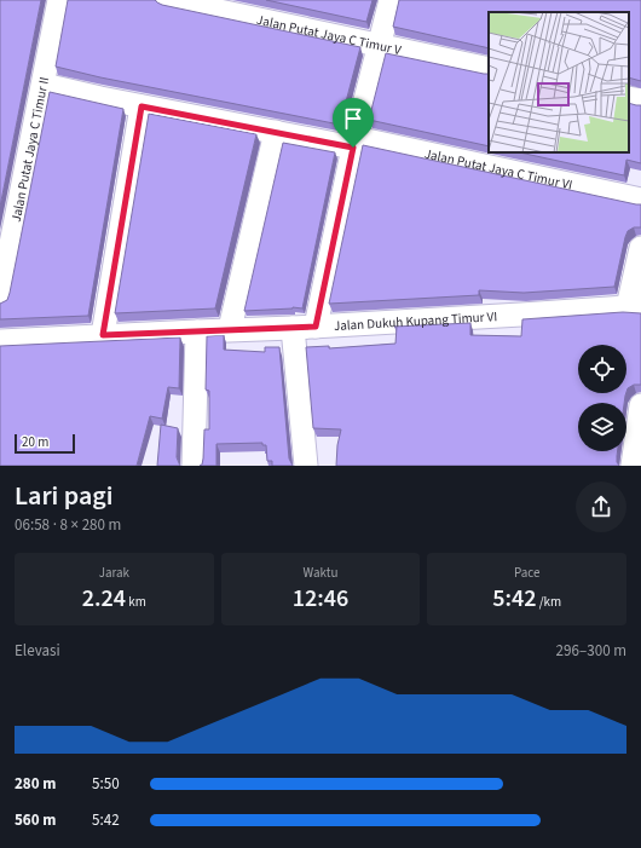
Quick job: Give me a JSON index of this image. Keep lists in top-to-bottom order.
{
  "streets": {
    "street": [
      "Jalan Putat Jaya C Timur V",
      "Jalan Putat Jaya C Timur II",
      "Jalan Putat Jaya C Timur VI",
      "Jalan Dukuh Kupang Timur VI"
    ]
  },
  "crossings": [
    ["Jalan Putat Jaya C Timur II", "Jalan Putat Jaya C Timur VI"]
  ],
  "scale_bar": "20 m",
  "page": {
    "scale": "20 m",
    "heading": ["Lari pagi", "06:58 · 8 × 280 m"],
    "stats": [
      ["Jarak", "2.24 km"],
      ["Waktu", "12:46"],
      ["Pace", "5:42 /km"]
    ],
    "chart": ["Elevasi", "296–300 m"],
    "list": [
      {
        "name": "280 m",
        "note": "5:50"
      },
      {
        "name": "560 m",
        "note": "5:42"
      }
    ]
  }
}
